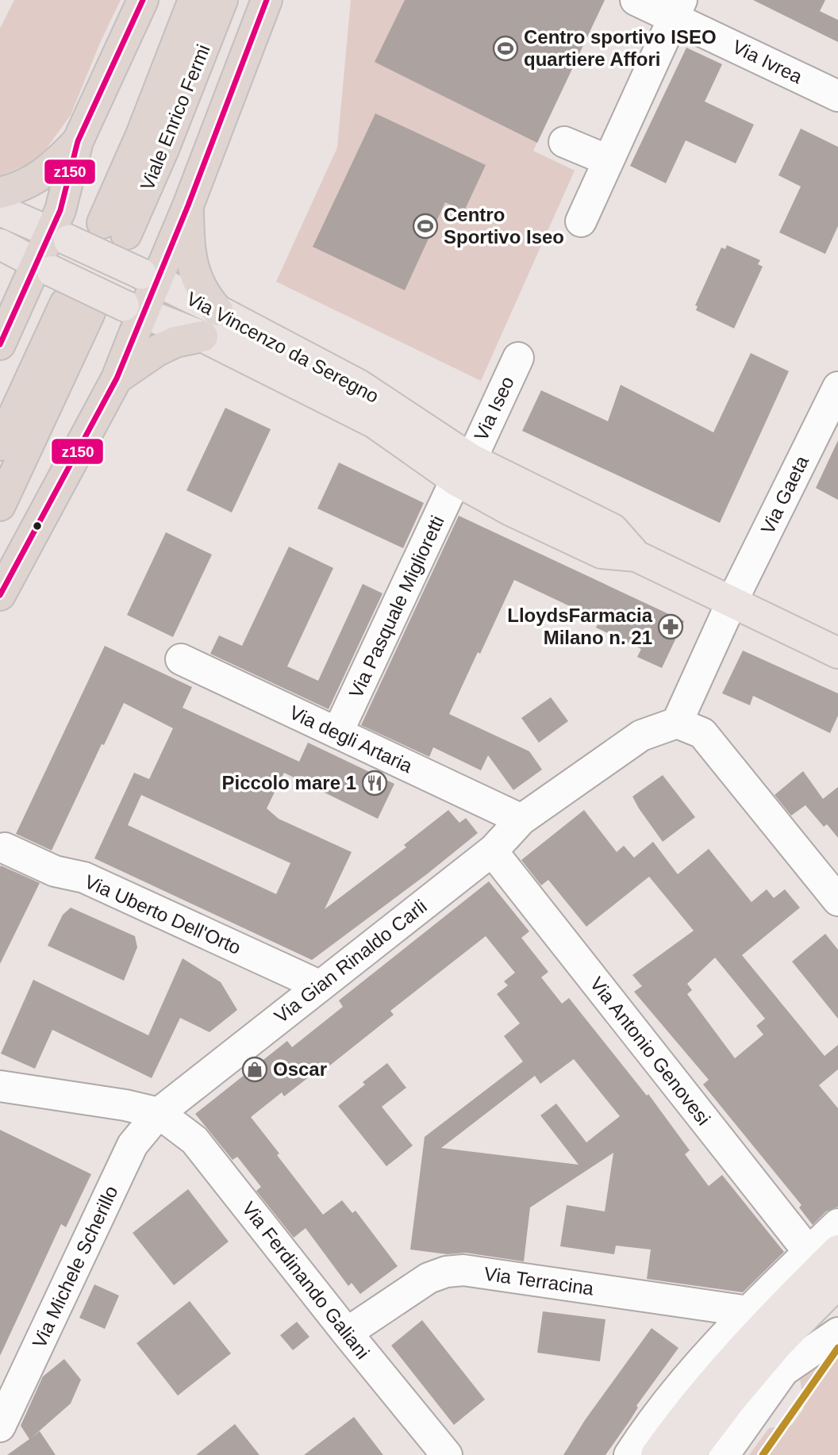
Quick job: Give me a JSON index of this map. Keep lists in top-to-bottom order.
{
  "streets": {
    "highway": ["Viale Enrico Fermi"],
    "main road": ["Via Vincenzo da Seregno"],
    "street": [
      "Via Ivrea",
      "Via Iseo",
      "Via Gaeta",
      "Via Pasquale Miglioretti",
      "Via degli Artaria",
      "Via Uberto Dell'Orto",
      "Via Gian Rinaldo Carli",
      "Via Antonio Genovesi",
      "Via Michele Scherillo",
      "Via Ferdinando Galiani",
      "Via Terracina"
    ]
  },
  "crossings": [
    ["Via Vincenzo da Seregno", "Via Iseo"],
    ["Via Vincenzo da Seregno", "Via Gaeta"],
    ["Via Vincenzo da Seregno", "Via Pasquale Miglioretti"],
    ["Via Iseo", "Via Pasquale Miglioretti"],
    ["Via Pasquale Miglioretti", "Via degli Artaria"],
    ["Via degli Artaria", "Via Gian Rinaldo Carli"],
    ["Via Uberto Dell'Orto", "Via Gian Rinaldo Carli"],
    ["Via Gian Rinaldo Carli", "Via Antonio Genovesi"],
    ["Via Gian Rinaldo Carli", "Via Michele Scherillo"],
    ["Via Gian Rinaldo Carli", "Via Ferdinando Galiani"],
    ["Via Michele Scherillo", "Via Ferdinando Galiani"],
    ["Via Ferdinando Galiani", "Via Terracina"]
  ],
  "places": {
    "sports": ["Centro sportivo ISEO quartiere Affori", "Centro Sportivo Iseo"],
    "pharmacy": ["LloydsFarmacia Milano n. 21"],
    "restaurant": ["Piccolo mare 1"],
    "shop": ["Oscar"]
  },
  "lines": ["transit line z150"]
}
